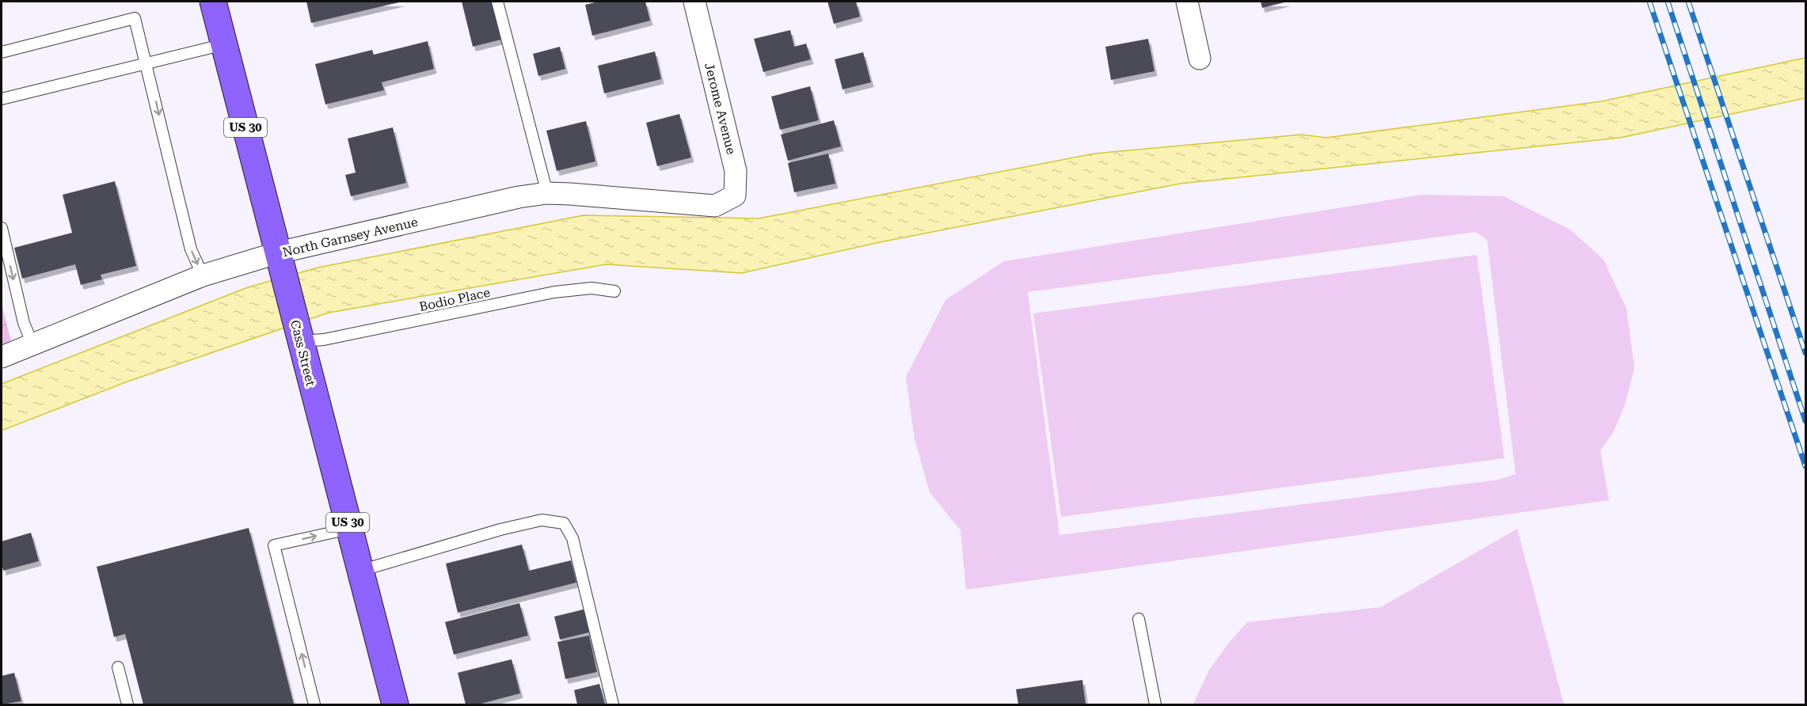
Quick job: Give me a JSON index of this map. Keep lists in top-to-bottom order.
{
  "streets": {
    "main road": ["US 30", "Cass Street"],
    "street": ["Jerome Avenue", "North Garnsey Avenue"],
    "lane": ["Bodio Place"]
  },
  "crossings": [
    ["Jerome Avenue", "North Garnsey Avenue"],
    ["North Garnsey Avenue", "Cass Street"],
    ["Bodio Place", "Cass Street"]
  ]
}
